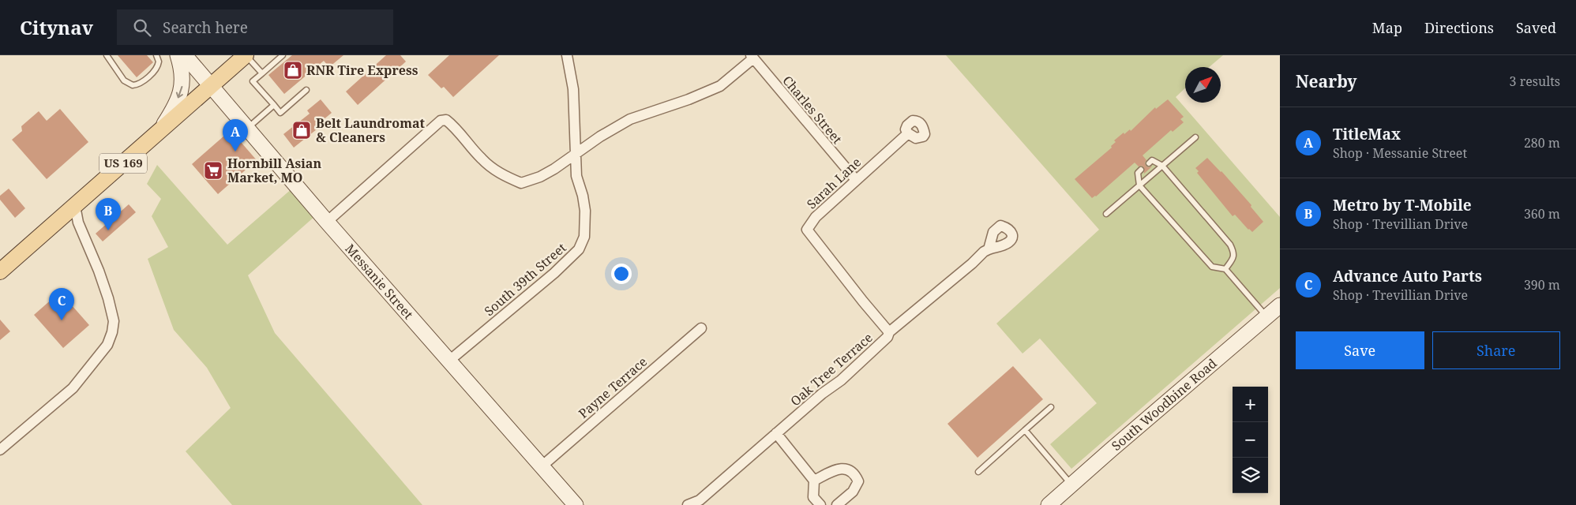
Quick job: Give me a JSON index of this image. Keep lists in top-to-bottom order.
{
  "streets": {
    "main road": ["US 169"],
    "street": [
      "Charles Street",
      "Sarah Lane",
      "South 39th Street",
      "Messanie Street",
      "Oak Tree Terrace",
      "Payne Terrace",
      "South Woodbine Road"
    ]
  },
  "crossings": [
    ["Charles Street", "Sarah Lane"],
    ["US 169", "Messanie Street"],
    ["Sarah Lane", "Oak Tree Terrace"],
    ["South 39th Street", "Messanie Street"],
    ["Messanie Street", "Payne Terrace"]
  ],
  "places": {
    "shop": ["RNR Tire Express", "Belt Laundromat & Cleaners"],
    "supermarket": ["Hornbill Asian Market, MO"]
  },
  "north": "top right",
  "page": {
    "header": "Citynav",
    "search": "Search here",
    "nav": ["Map", "Directions", "Saved"],
    "heading": ["Nearby", "3 results"],
    "list": [
      {
        "mark": "A",
        "name": "TitleMax",
        "note": "Shop · Messanie Street",
        "value": "280 m"
      },
      {
        "mark": "B",
        "name": "Metro by T-Mobile",
        "note": "Shop · Trevillian Drive",
        "value": "360 m"
      },
      {
        "mark": "C",
        "name": "Advance Auto Parts",
        "note": "Shop · Trevillian Drive",
        "value": "390 m"
      }
    ],
    "pins": ["A", "B", "C"],
    "buttons": ["Save", "Share"],
    "map_buttons": ["+", "−"]
  }
}
